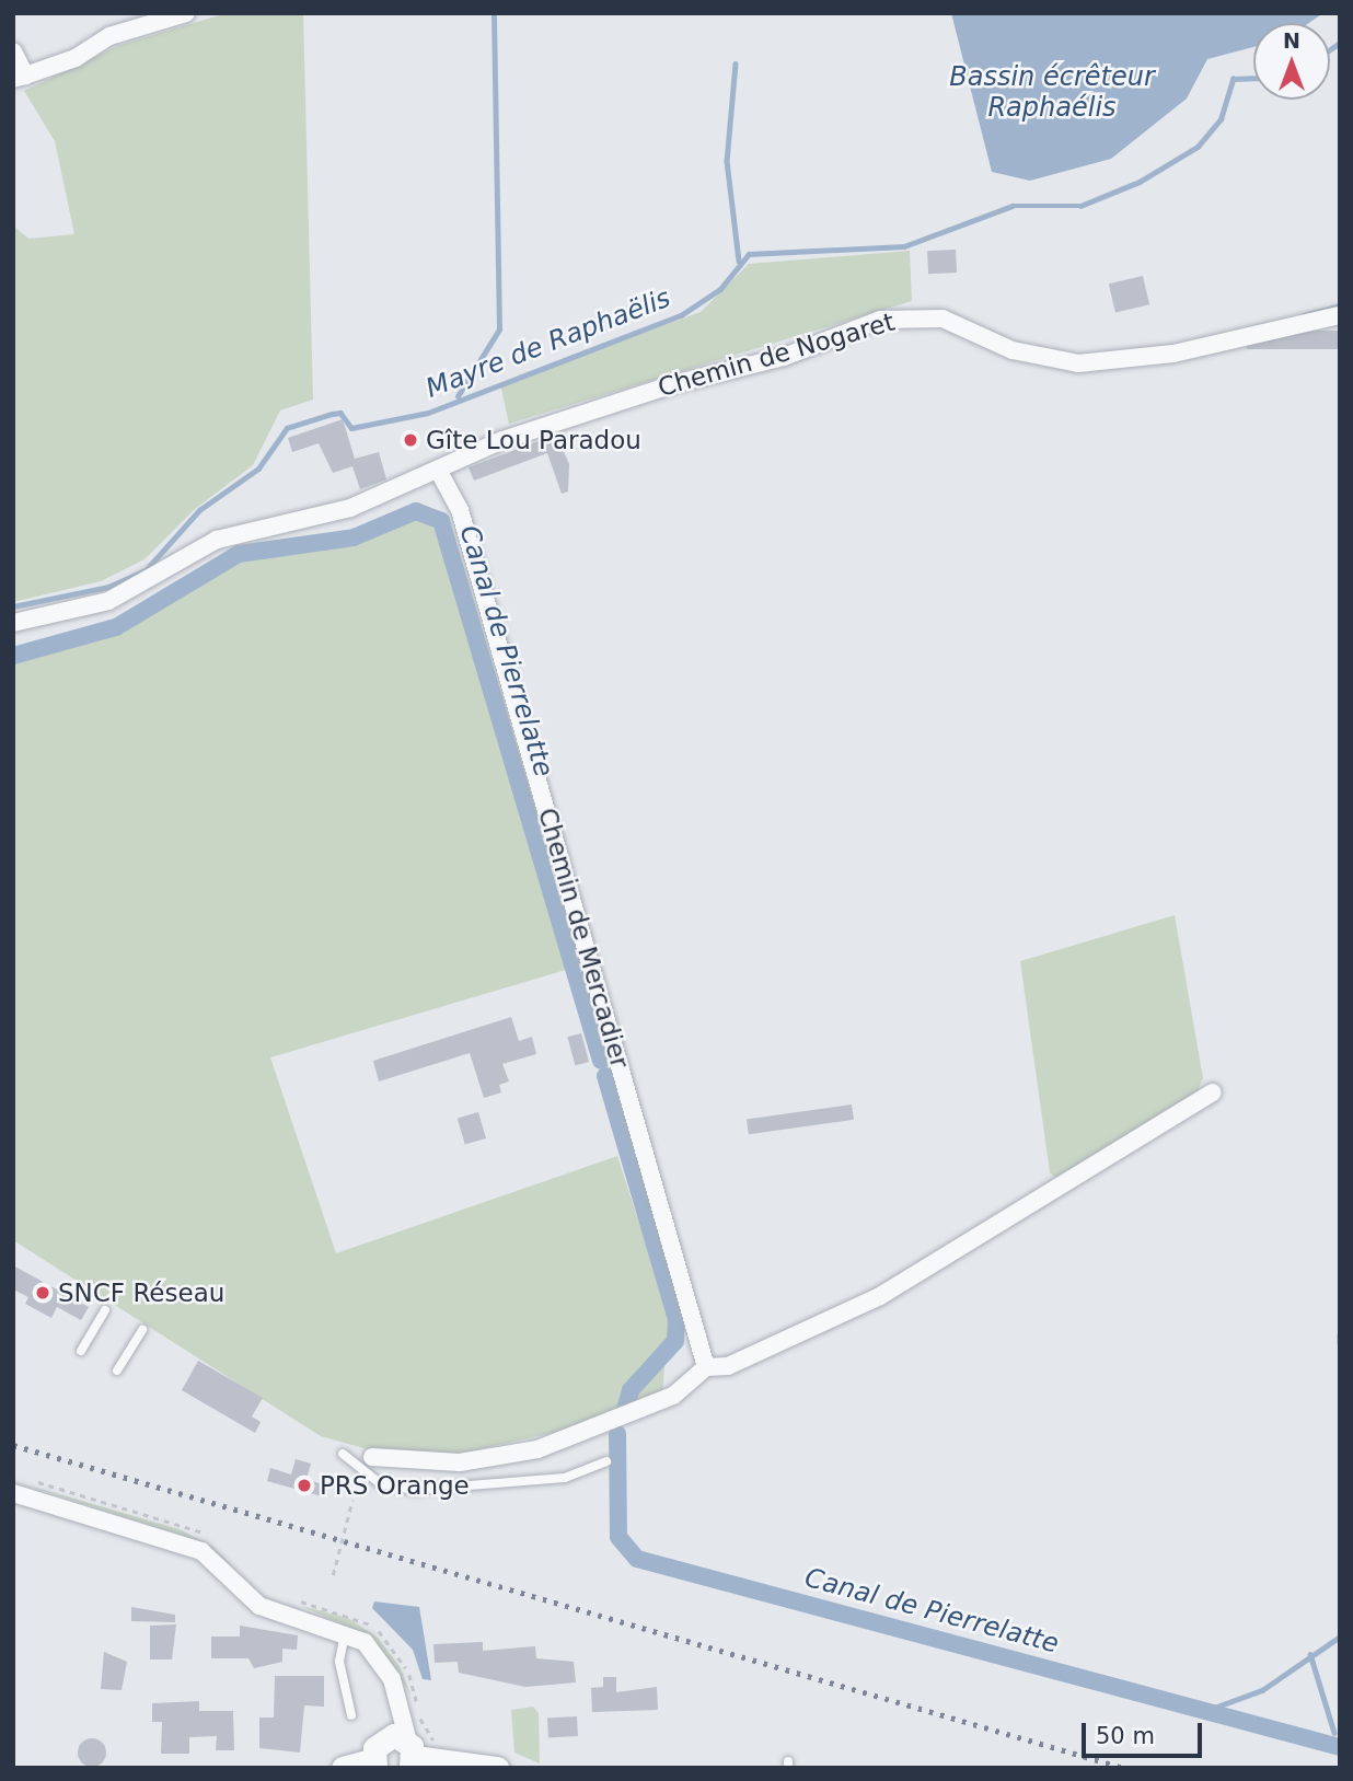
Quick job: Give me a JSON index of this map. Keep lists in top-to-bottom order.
{
  "streets": {
    "street": ["Chemin de Nogaret", "Chemin de Mercadier"]
  },
  "crossings": [
    ["Chemin de Nogaret", "Chemin de Mercadier"]
  ],
  "water": ["Bassin écrêteur Raphaélis", "Mayre de Raphaëlis", "Canal de Pierrelatte"],
  "places": ["Gîte Lou Paradou", "SNCF Réseau", "PRS Orange"],
  "scale_bar": "50 m",
  "north": "top"
}
